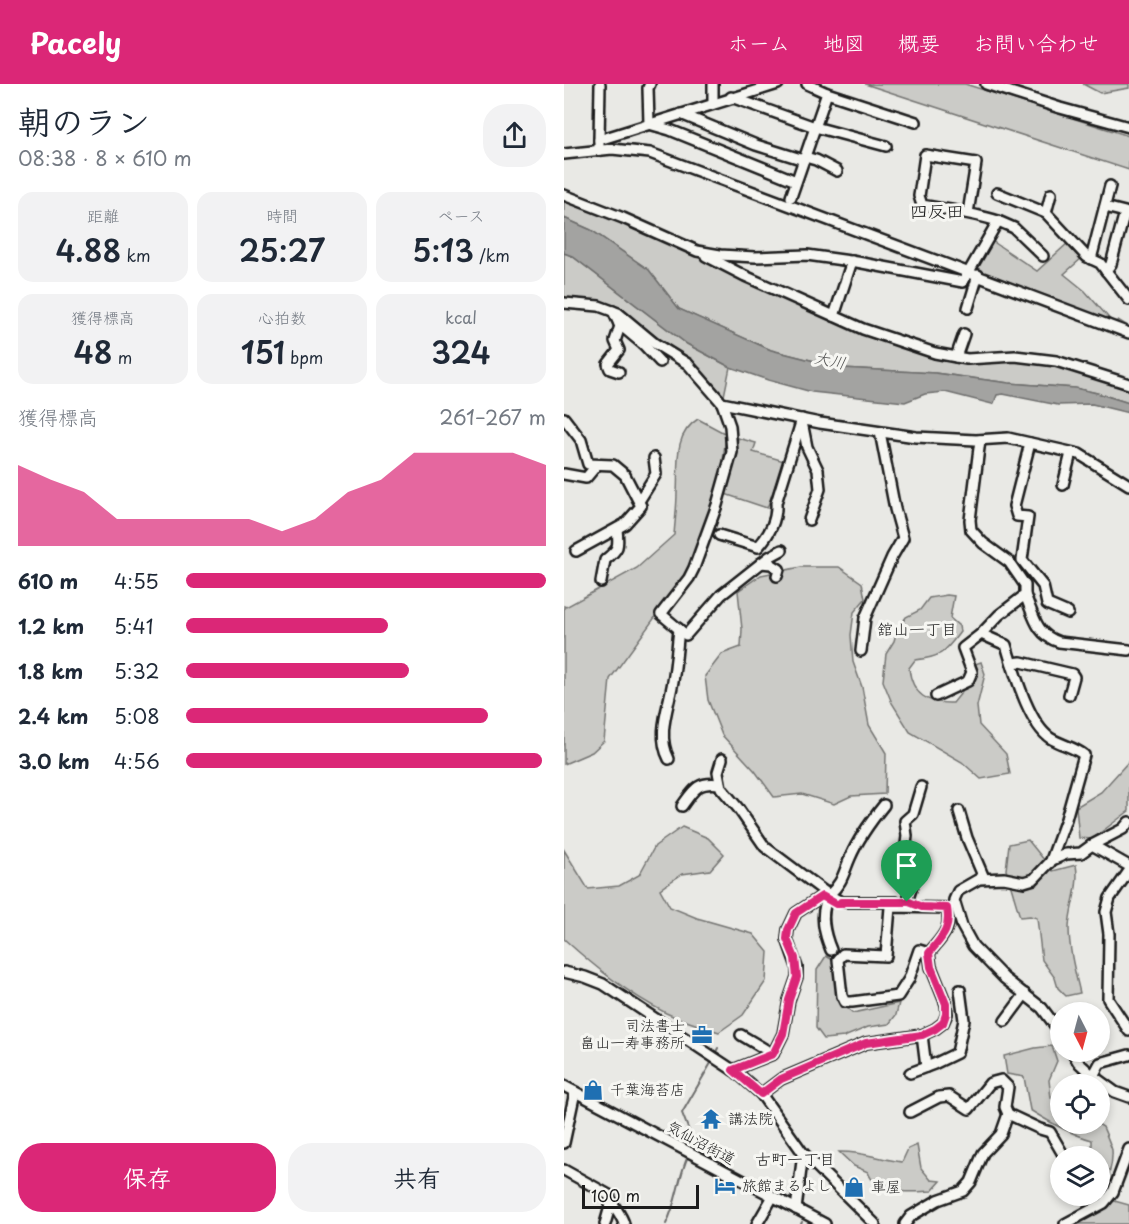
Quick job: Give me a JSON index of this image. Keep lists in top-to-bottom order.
{
  "streets": {
    "street": ["気仙沼街道"]
  },
  "districts": ["四反田", "舘山一丁目", "古町一丁目"],
  "water": ["大川"],
  "places": {
    "office": ["司法書士 畠山一寿事務所"],
    "shop": ["千葉海苔店", "車屋"],
    "temple": ["講法院"],
    "hotel": ["旅館まるよし"]
  },
  "scale_bar": "100 m",
  "north": "bottom",
  "page": {
    "header": "Pacely",
    "nav": [
      "ホーム",
      "地図",
      "概要",
      "お問い合わせ"
    ],
    "heading": ["朝のラン", "08:38 · 8 × 610 m"],
    "stats": [
      ["距離", "4.88 km"],
      ["時間", "25:27"],
      ["ペース", "5:13 /km"],
      ["獲得標高", "48 m"],
      ["心拍数", "151 bpm"],
      ["kcal", "324"]
    ],
    "chart": ["獲得標高", "261–267 m"],
    "list": [
      {
        "name": "610 m",
        "note": "4:55"
      },
      {
        "name": "1.2 km",
        "note": "5:41"
      },
      {
        "name": "1.8 km",
        "note": "5:32"
      },
      {
        "name": "2.4 km",
        "note": "5:08"
      },
      {
        "name": "3.0 km",
        "note": "4:56"
      }
    ],
    "buttons": ["保存", "共有"],
    "scale": "100 m"
  }
}
